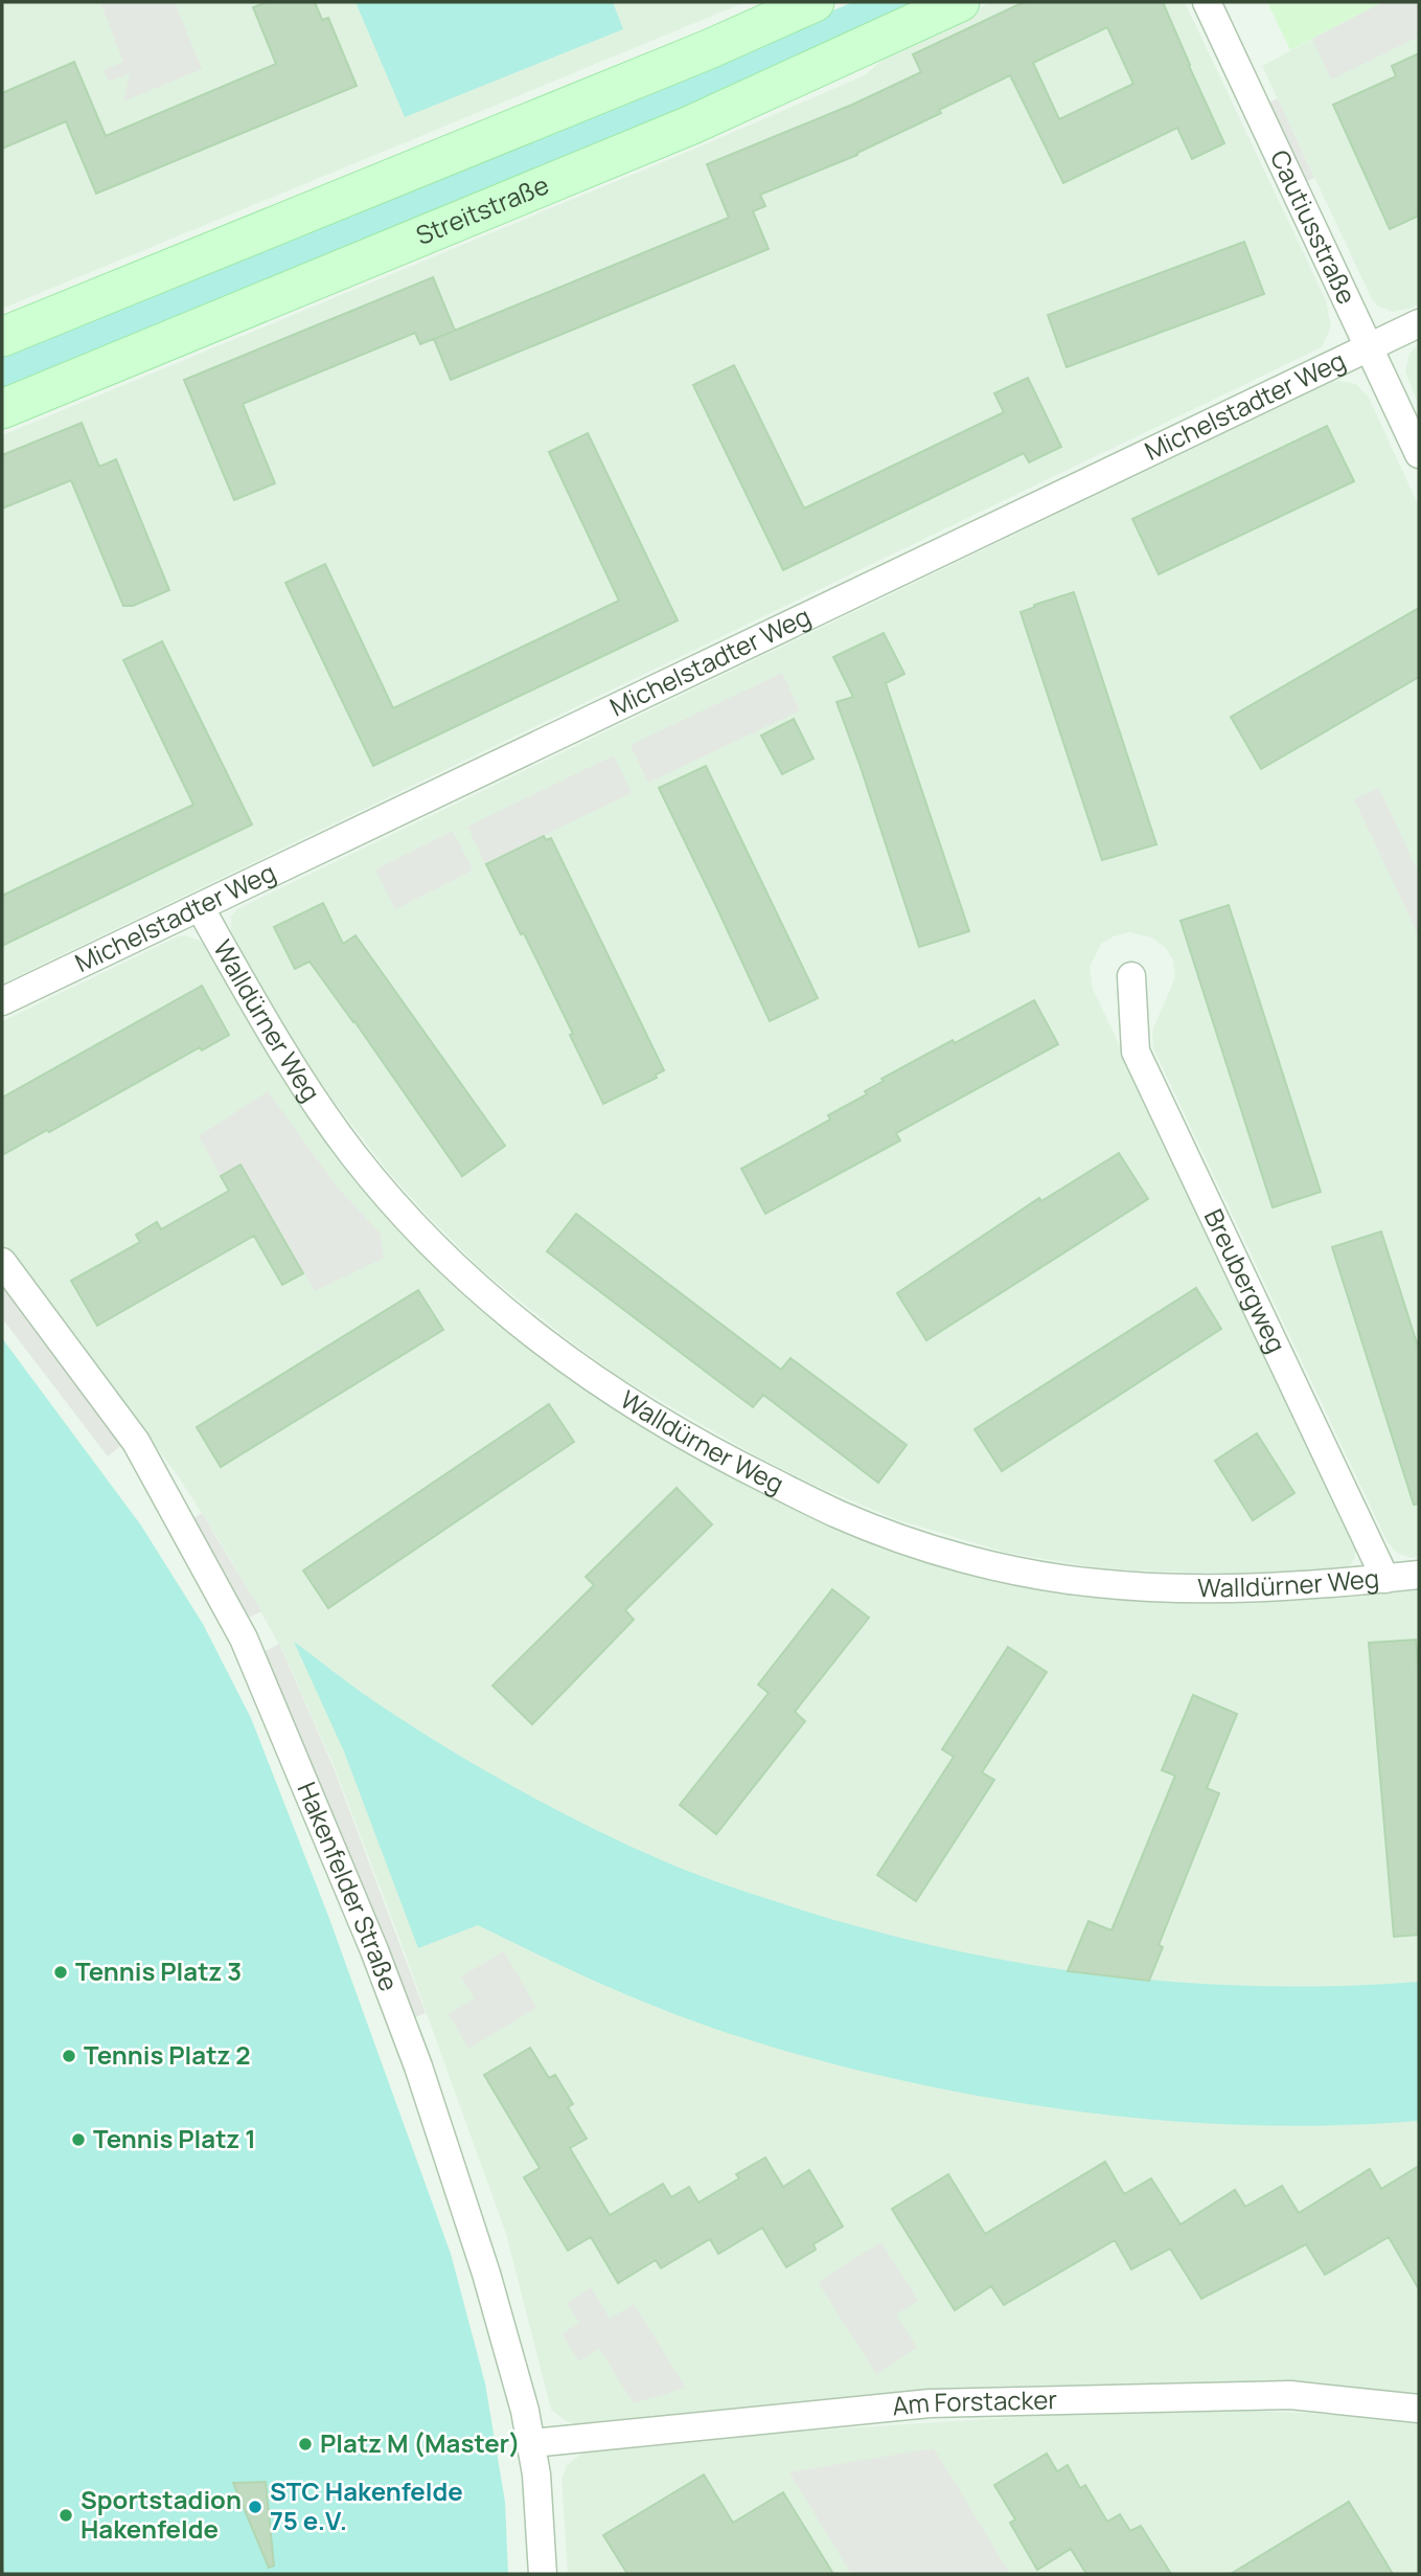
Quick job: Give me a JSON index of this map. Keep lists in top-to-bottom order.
{
  "streets": {
    "main road": ["Streitstraße"],
    "street": [
      "Cautiusstraße",
      "Michelstadter Weg",
      "Walldürner Weg",
      "Breubergweg",
      "Hakenfelder Straße",
      "Am Forstacker"
    ]
  },
  "crossings": [
    ["Cautiusstraße", "Michelstadter Weg"],
    ["Michelstadter Weg", "Walldürner Weg"],
    ["Walldürner Weg", "Breubergweg"],
    ["Hakenfelder Straße", "Am Forstacker"]
  ],
  "places": [
    "Tennis Platz 3",
    "Tennis Platz 2",
    "Tennis Platz 1",
    "Platz M (Master)",
    "STC Hakenfelde 75 e.V.",
    "Sportstadion Hakenfelde"
  ]
}
